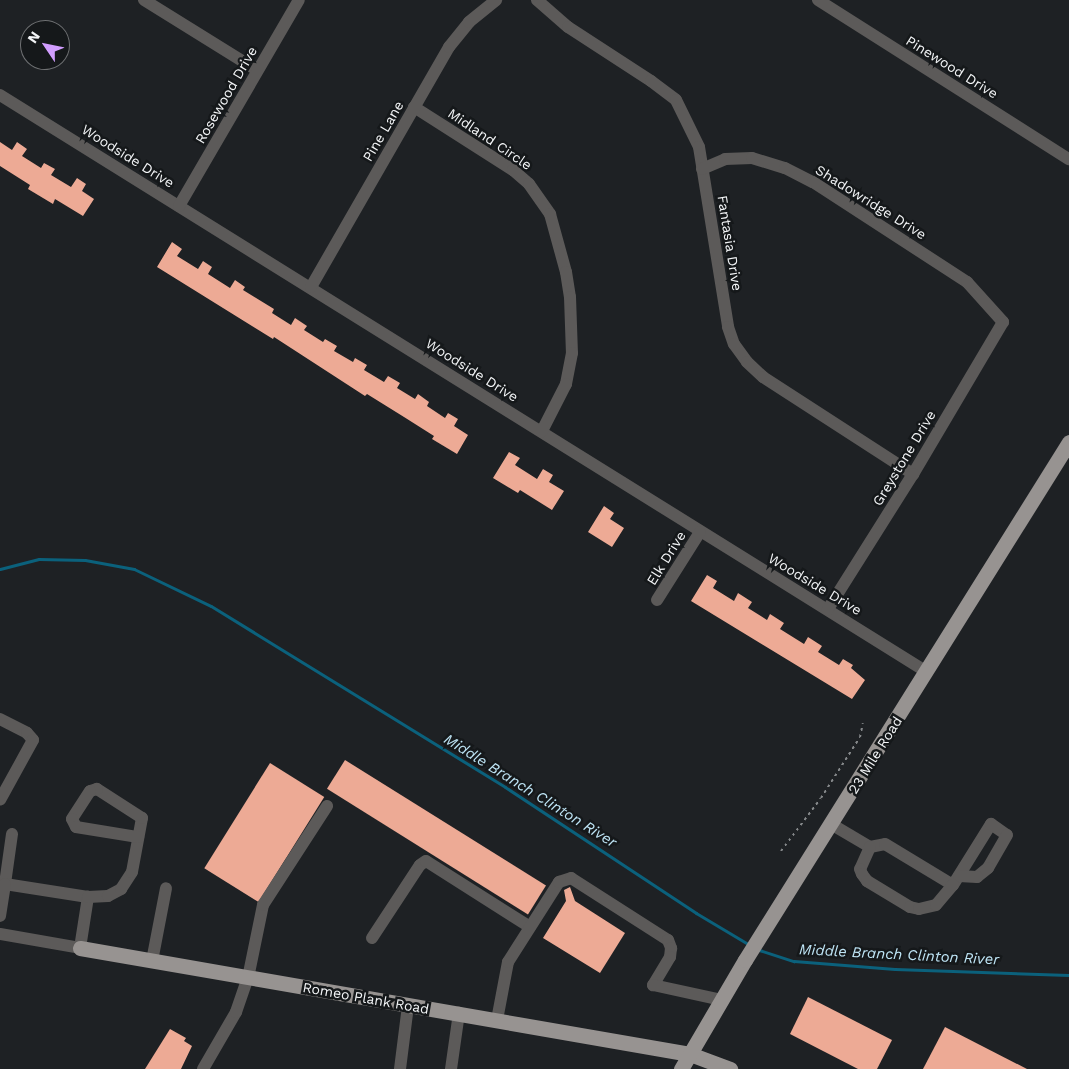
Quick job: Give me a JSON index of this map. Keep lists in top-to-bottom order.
{
  "streets": {
    "main road": ["23 Mile Road", "Romeo Plank Road"],
    "street": [
      "Pinewood Drive",
      "Rosewood Drive",
      "Pine Lane",
      "Midland Circle",
      "Woodside Drive",
      "Shadowridge Drive",
      "Fantasia Drive",
      "Greystone Drive",
      "Elk Drive"
    ]
  },
  "crossings": [
    ["Rosewood Drive", "Woodside Drive"],
    ["Pine Lane", "Midland Circle"],
    ["Pine Lane", "Woodside Drive"],
    ["Midland Circle", "Woodside Drive"],
    ["Woodside Drive", "Greystone Drive"],
    ["Woodside Drive", "Elk Drive"],
    ["Woodside Drive", "23 Mile Road"],
    ["Shadowridge Drive", "Fantasia Drive"],
    ["Shadowridge Drive", "Greystone Drive"],
    ["Fantasia Drive", "Greystone Drive"],
    ["23 Mile Road", "Romeo Plank Road"]
  ],
  "water": ["Middle Branch Clinton River"],
  "north": "top left"
}
